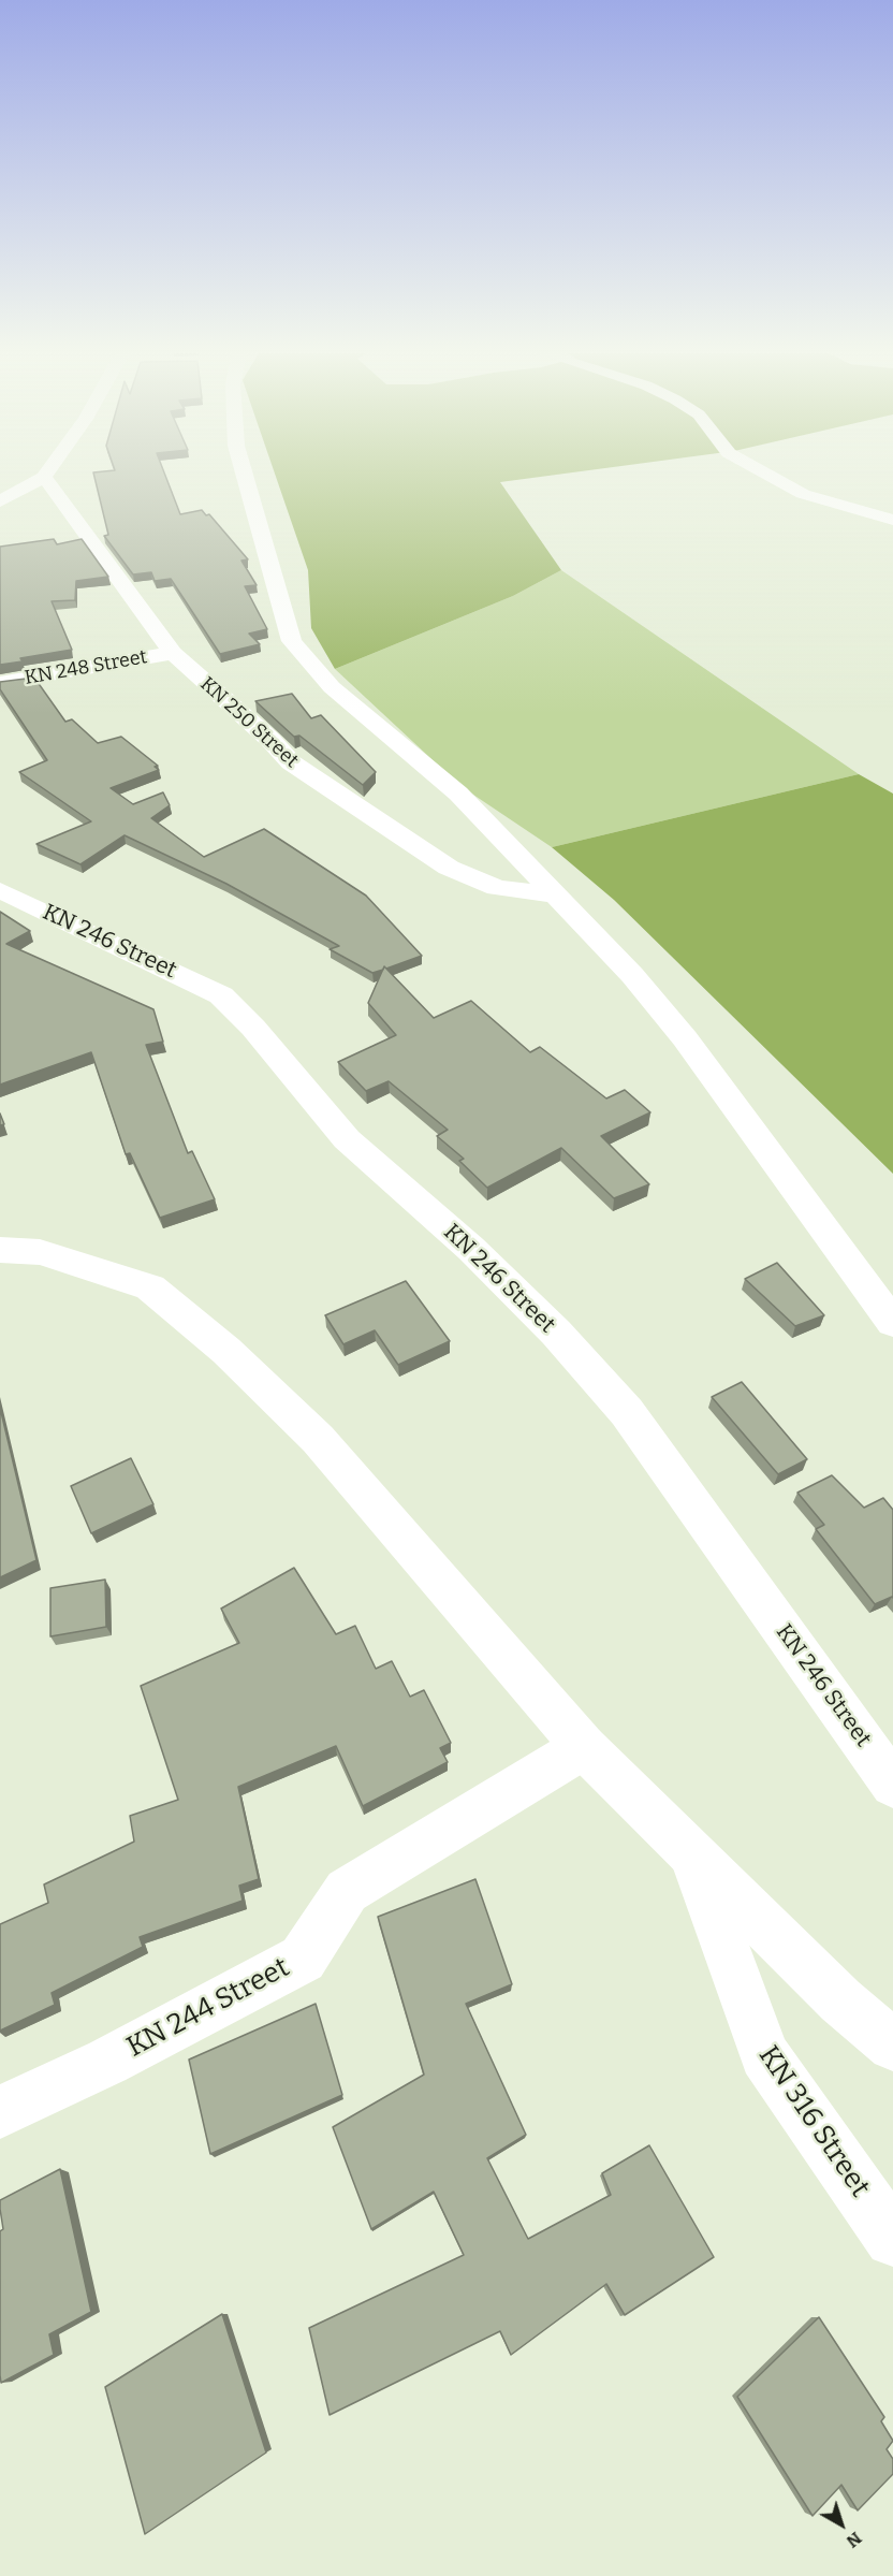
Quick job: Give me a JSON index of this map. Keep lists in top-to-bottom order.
{
  "streets": {
    "street": [
      "KN 248 Street",
      "KN 250 Street",
      "KN 246 Street",
      "KN 244 Street",
      "KN 316 Street"
    ]
  },
  "crossings": [
    ["KN 248 Street", "KN 250 Street"]
  ],
  "north": "bottom right"
}
